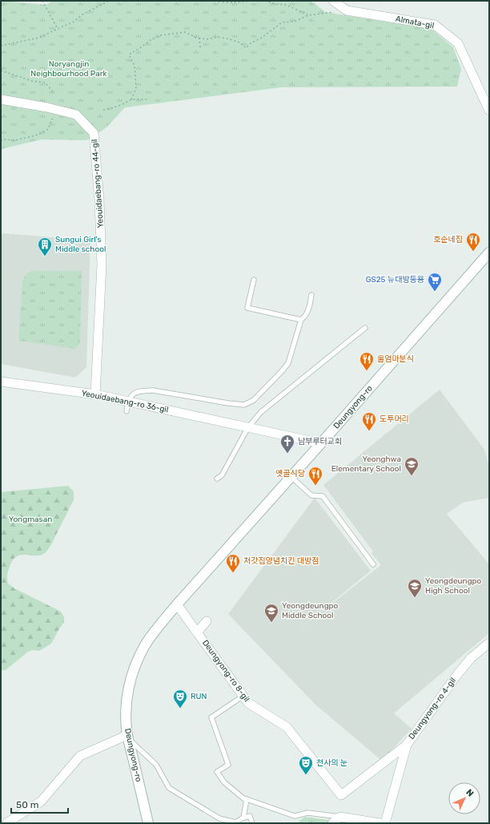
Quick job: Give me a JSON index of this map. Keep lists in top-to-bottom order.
{
  "streets": {
    "street": [
      "Almata-gil",
      "Yeouidaebang-ro 44-gil",
      "Yeouidaebang-ro 36-gil",
      "Deungyong-ro",
      "Deungyong-ro 8-gil",
      "Deungyong-ro 4-gil"
    ]
  },
  "crossings": [
    ["Yeouidaebang-ro 44-gil", "Yeouidaebang-ro 36-gil"],
    ["Yeouidaebang-ro 36-gil", "Deungyong-ro"],
    ["Deungyong-ro 8-gil", "Deungyong-ro 4-gil"]
  ],
  "parks": ["Noryangjin Neighbourhood Park", "Yongmasan"],
  "places": {
    "restaurant": [
      "호순네집",
      "울엄마분식",
      "도투머리",
      "옛골식당",
      "처갓집양념치킨 대방점"
    ],
    "building": ["Sungui Girl's Middle school"],
    "supermarket": ["GS25 뉴대방등용"],
    "church": ["남부루터교회"],
    "school or university": ["Yeonghwa Elementary School", "Yeongdeungpo High School", "Yeongdeungpo Middle School"],
    "theatre": ["RUN", "천사의 눈"]
  },
  "scale_bar": "50 m",
  "north": "top right"
}
